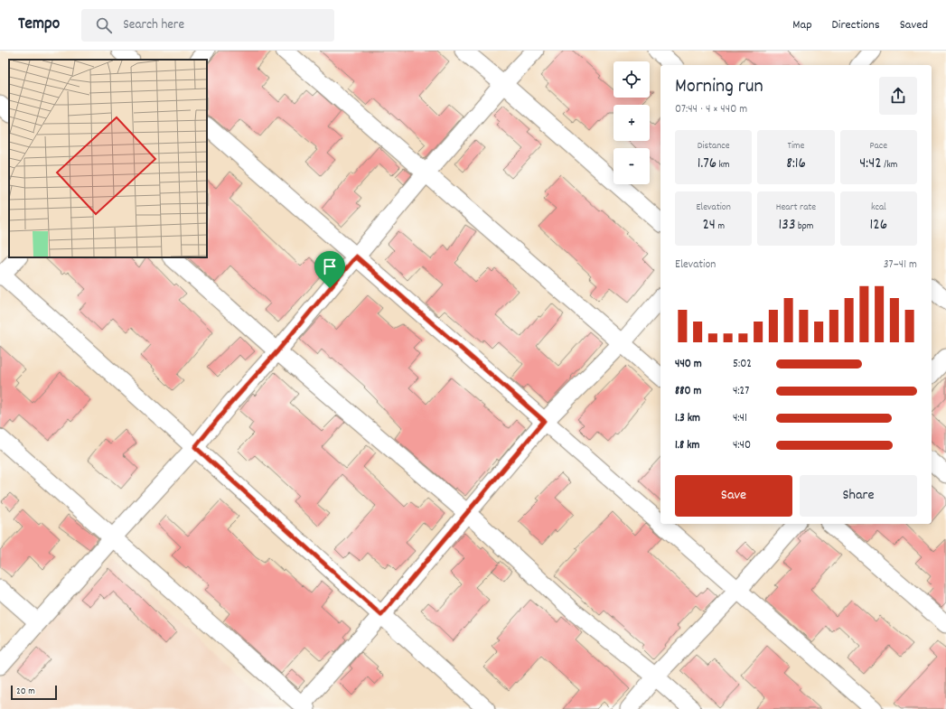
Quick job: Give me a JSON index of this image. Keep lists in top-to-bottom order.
{
  "scale_bar": "20 m",
  "page": {
    "header": "Tempo",
    "search": "Search here",
    "nav": ["Map", "Directions", "Saved"],
    "map_buttons": ["+", "−"],
    "heading": ["Morning run", "07:44 · 4 × 440 m"],
    "stats": [
      ["Distance", "1.76 km"],
      ["Time", "8:16"],
      ["Pace", "4:42 /km"],
      ["Elevation", "24 m"],
      ["Heart rate", "133 bpm"],
      ["kcal", "126"]
    ],
    "chart": ["Elevation", "37–41 m"],
    "list": [
      {
        "name": "440 m",
        "note": "5:02"
      },
      {
        "name": "880 m",
        "note": "4:27"
      },
      {
        "name": "1.3 km",
        "note": "4:41"
      },
      {
        "name": "1.8 km",
        "note": "4:40"
      }
    ],
    "buttons": ["Save", "Share"],
    "scale": "20 m"
  }
}
